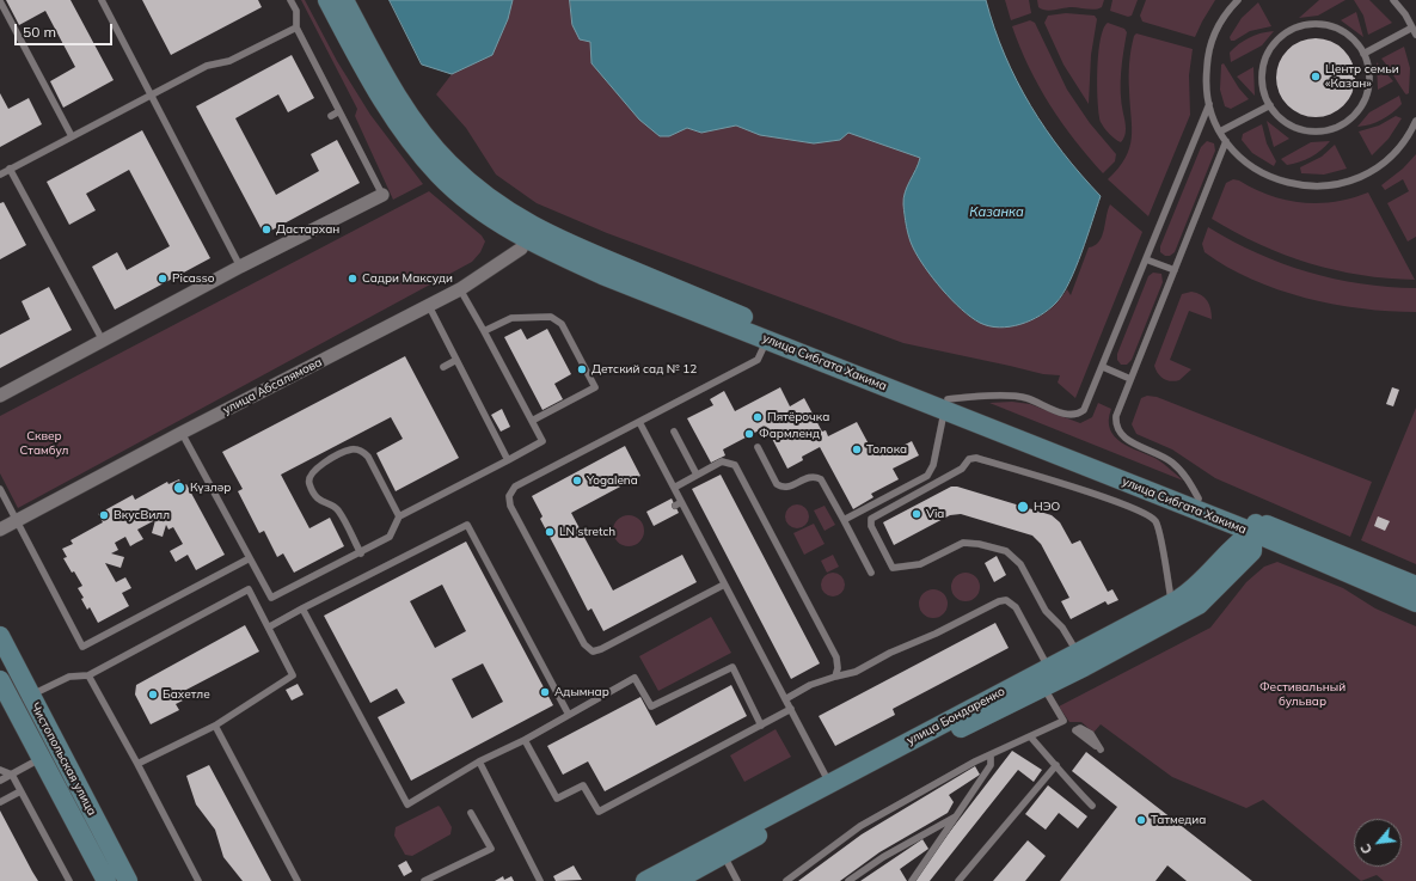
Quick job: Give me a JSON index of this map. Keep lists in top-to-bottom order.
{
  "streets": {
    "main road": ["улица Сибгата Хакима", "улица Бондаренко", "Чистопольская улица"],
    "street": ["улица Абсалямова"]
  },
  "crossings": [
    ["улица Сибгата Хакима", "улица Абсалямова"],
    ["улица Сибгата Хакима", "улица Бондаренко"]
  ],
  "water": ["Казанка"],
  "parks": ["Сквер Стамбул", "Фестивальный бульвар"],
  "places": [
    "Центр семьи «Казан»",
    "Дастархан",
    "Picasso",
    "Садри Максуди",
    "Детский сад № 12",
    "Пятёрочка",
    "Фармленд",
    "Толока",
    "Yogalena",
    "Күзләр",
    "НЭО",
    "Via",
    "ВкусВилл",
    "LN stretch",
    "Адымнар",
    "Бахетле",
    "Татмедиа"
  ],
  "scale_bar": "50 m",
  "north": "bottom left"
}
